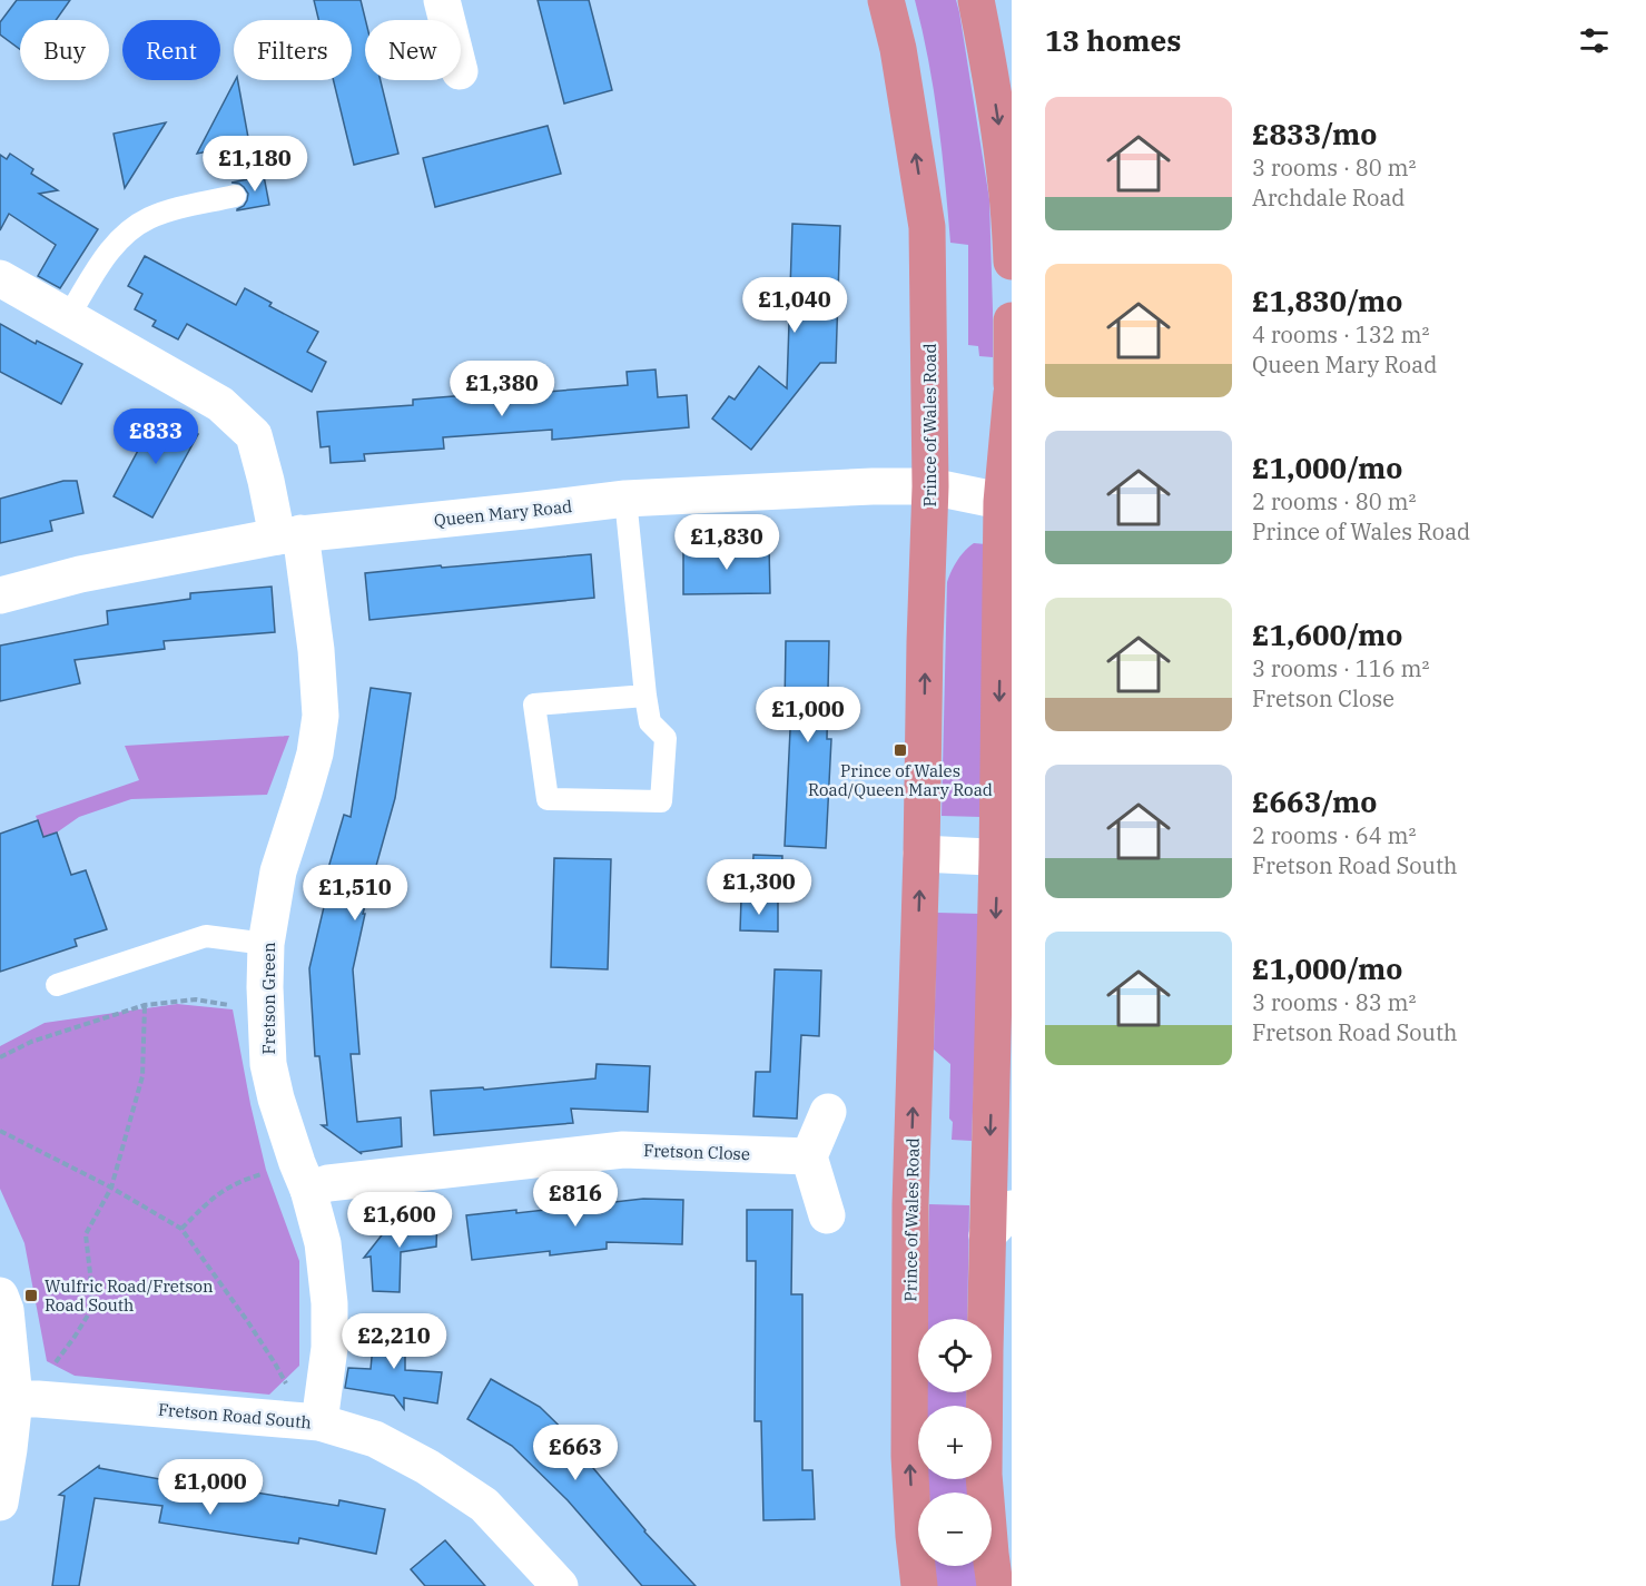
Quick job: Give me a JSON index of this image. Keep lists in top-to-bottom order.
{
  "streets": {
    "highway": ["Prince of Wales Road"],
    "street": [
      "Queen Mary Road",
      "Fretson Green",
      "Fretson Close",
      "Fretson Road South"
    ]
  },
  "crossings": [
    ["Prince of Wales Road", "Queen Mary Road"],
    ["Queen Mary Road", "Fretson Green"],
    ["Fretson Green", "Fretson Close"],
    ["Fretson Green", "Fretson Road South"]
  ],
  "places": {
    "transit": ["Prince of Wales Road/Queen Mary Road", "Wulfric Road/Fretson Road South"]
  },
  "page": {
    "heading": "13 homes",
    "chip": [
      "Buy",
      "Rent",
      "Filters",
      "New"
    ],
    "list": [
      {
        "name": "£833/mo",
        "note": "3 rooms · 80 m² · Archdale Road"
      },
      {
        "name": "£1,830/mo",
        "note": "4 rooms · 132 m² · Queen Mary Road"
      },
      {
        "name": "£1,000/mo",
        "note": "2 rooms · 80 m² · Prince of Wales Road"
      },
      {
        "name": "£1,600/mo",
        "note": "3 rooms · 116 m² · Fretson Close"
      },
      {
        "name": "£663/mo",
        "note": "2 rooms · 64 m² · Fretson Road South"
      },
      {
        "name": "£1,000/mo",
        "note": "3 rooms · 83 m² · Fretson Road South"
      }
    ],
    "price": [
      "£1,180",
      "£1,040",
      "£1,380",
      "£833",
      "£1,830",
      "£1,000",
      "£1,300",
      "£1,510",
      "£816",
      "£1,600",
      "£2,210",
      "£663",
      "£1,000"
    ],
    "map_buttons": ["+", "−"]
  }
}
